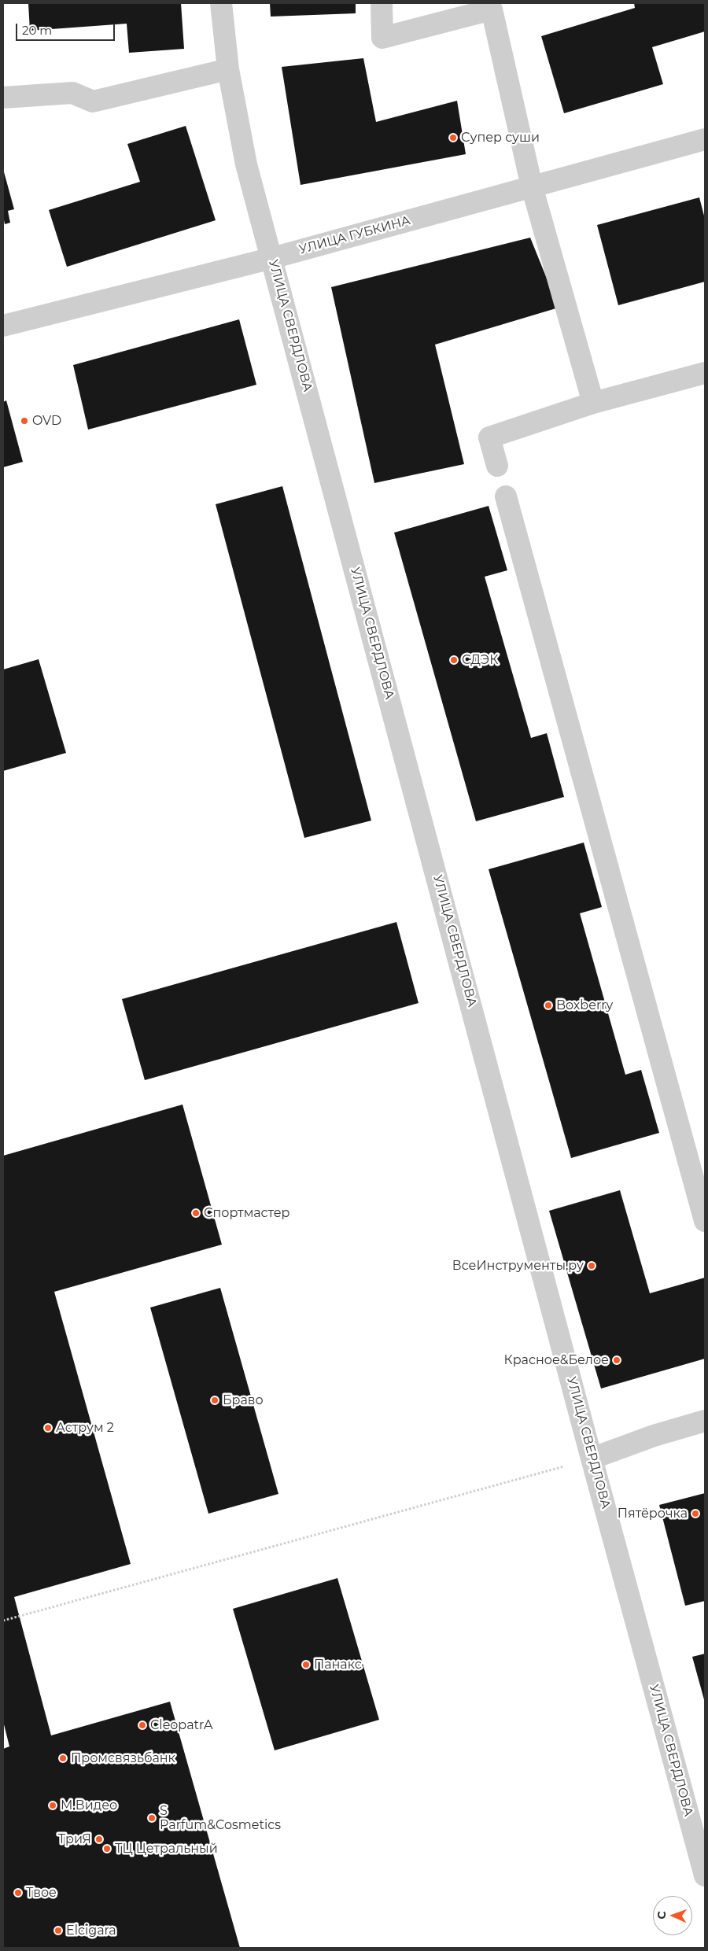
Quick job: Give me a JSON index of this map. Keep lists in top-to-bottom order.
{
  "streets": {
    "street": ["УЛИЦА ГУБКИНА", "УЛИЦА СВЕРДЛОВА"]
  },
  "crossings": [
    ["УЛИЦА ГУБКИНА", "УЛИЦА СВЕРДЛОВА"]
  ],
  "places": [
    "Супер суши",
    "OVD",
    "СДЭК",
    "Boxberry",
    "Спортмастер",
    "ВсеИнструменты.ру",
    "Красное&Белое",
    "Браво",
    "Аструм 2",
    "Пятёрочка",
    "Панакс",
    "CleopatrA",
    "Промсвязьбанк",
    "М.Видео",
    "S Parfum&Cosmetics",
    "ТриЯ",
    "ТЦ Цетральный",
    "Твое",
    "Elcigara"
  ],
  "scale_bar": "20 m",
  "north": "left"
}
